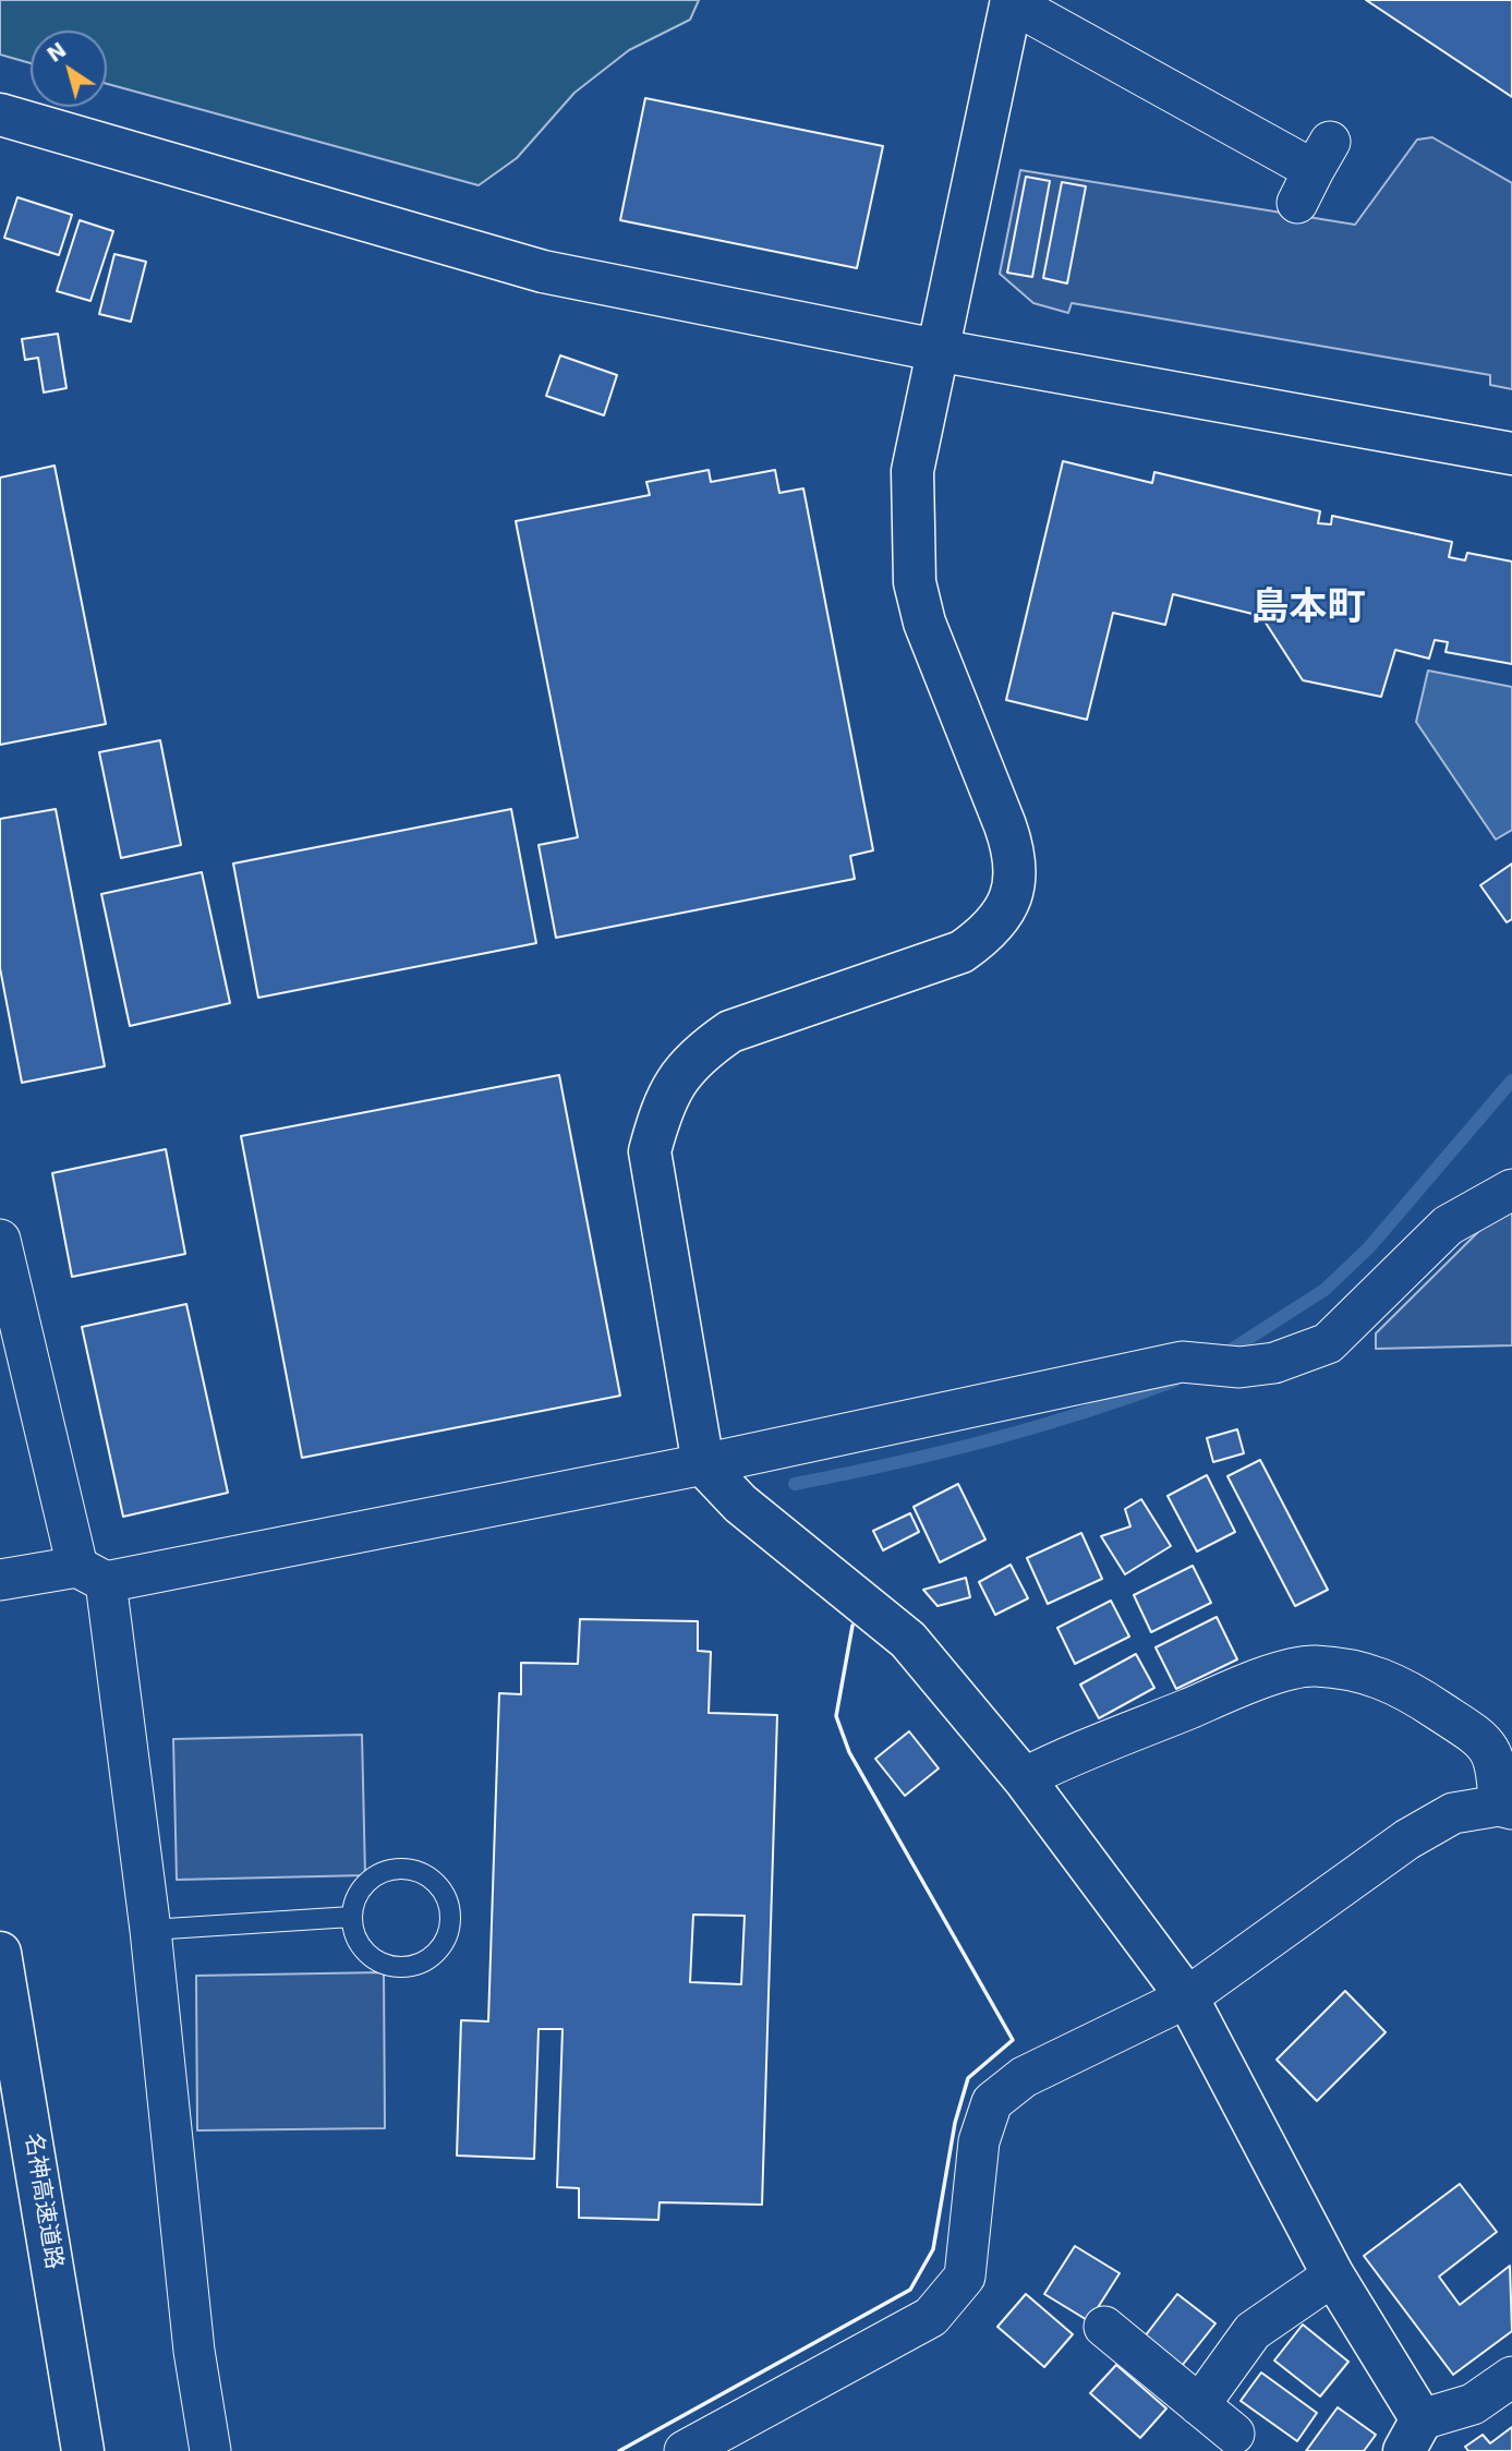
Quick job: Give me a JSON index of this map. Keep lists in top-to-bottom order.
{
  "streets": {
    "main road": ["名神高速道路"]
  },
  "districts": ["島本町"],
  "north": "top left"
}
